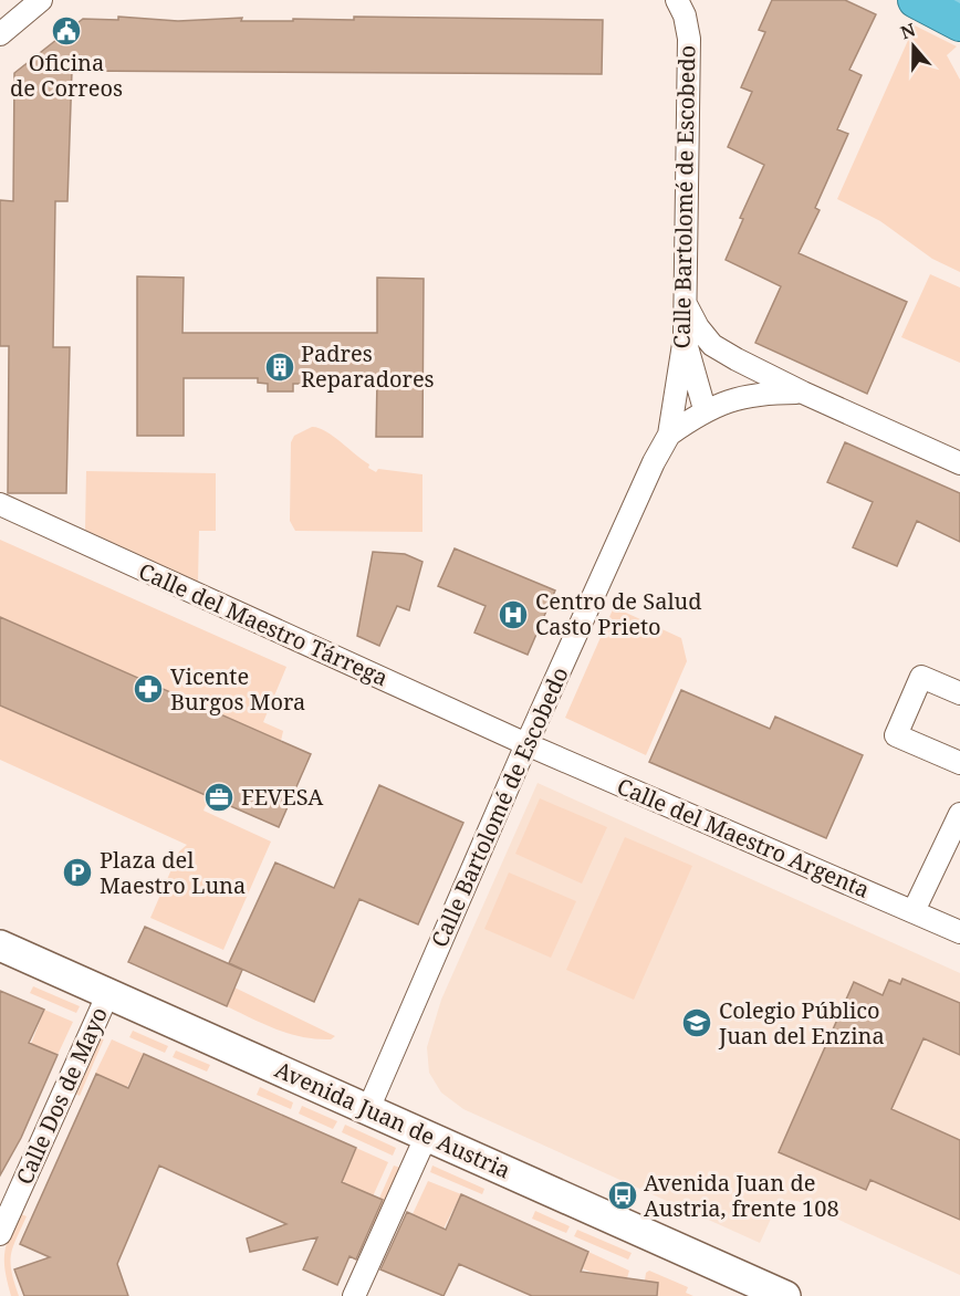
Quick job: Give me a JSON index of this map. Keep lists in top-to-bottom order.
{
  "streets": {
    "main road": ["Avenida Juan de Austria"],
    "street": [
      "Calle Bartolomé de Escobedo",
      "Calle del Maestro Tárrega",
      "Calle del Maestro Argenta",
      "Calle Dos de Mayo"
    ]
  },
  "crossings": [
    ["Calle Bartolomé de Escobedo", "Calle del Maestro Tárrega"],
    ["Calle Bartolomé de Escobedo", "Calle del Maestro Argenta"],
    ["Calle Bartolomé de Escobedo", "Avenida Juan de Austria"],
    ["Calle del Maestro Tárrega", "Calle del Maestro Argenta"],
    ["Calle Dos de Mayo", "Avenida Juan de Austria"]
  ],
  "places": {
    "public building": ["Oficina de Correos"],
    "building": ["Padres Reparadores"],
    "hospital": ["Centro de Salud Casto Prieto"],
    "pharmacy": ["Vicente Burgos Mora"],
    "office": ["FEVESA"],
    "parking": ["Plaza del Maestro Luna"],
    "school or university": ["Colegio Público Juan del Enzina"],
    "bus stop": ["Avenida Juan de Austria, frente 108"]
  },
  "north": "top"
}
